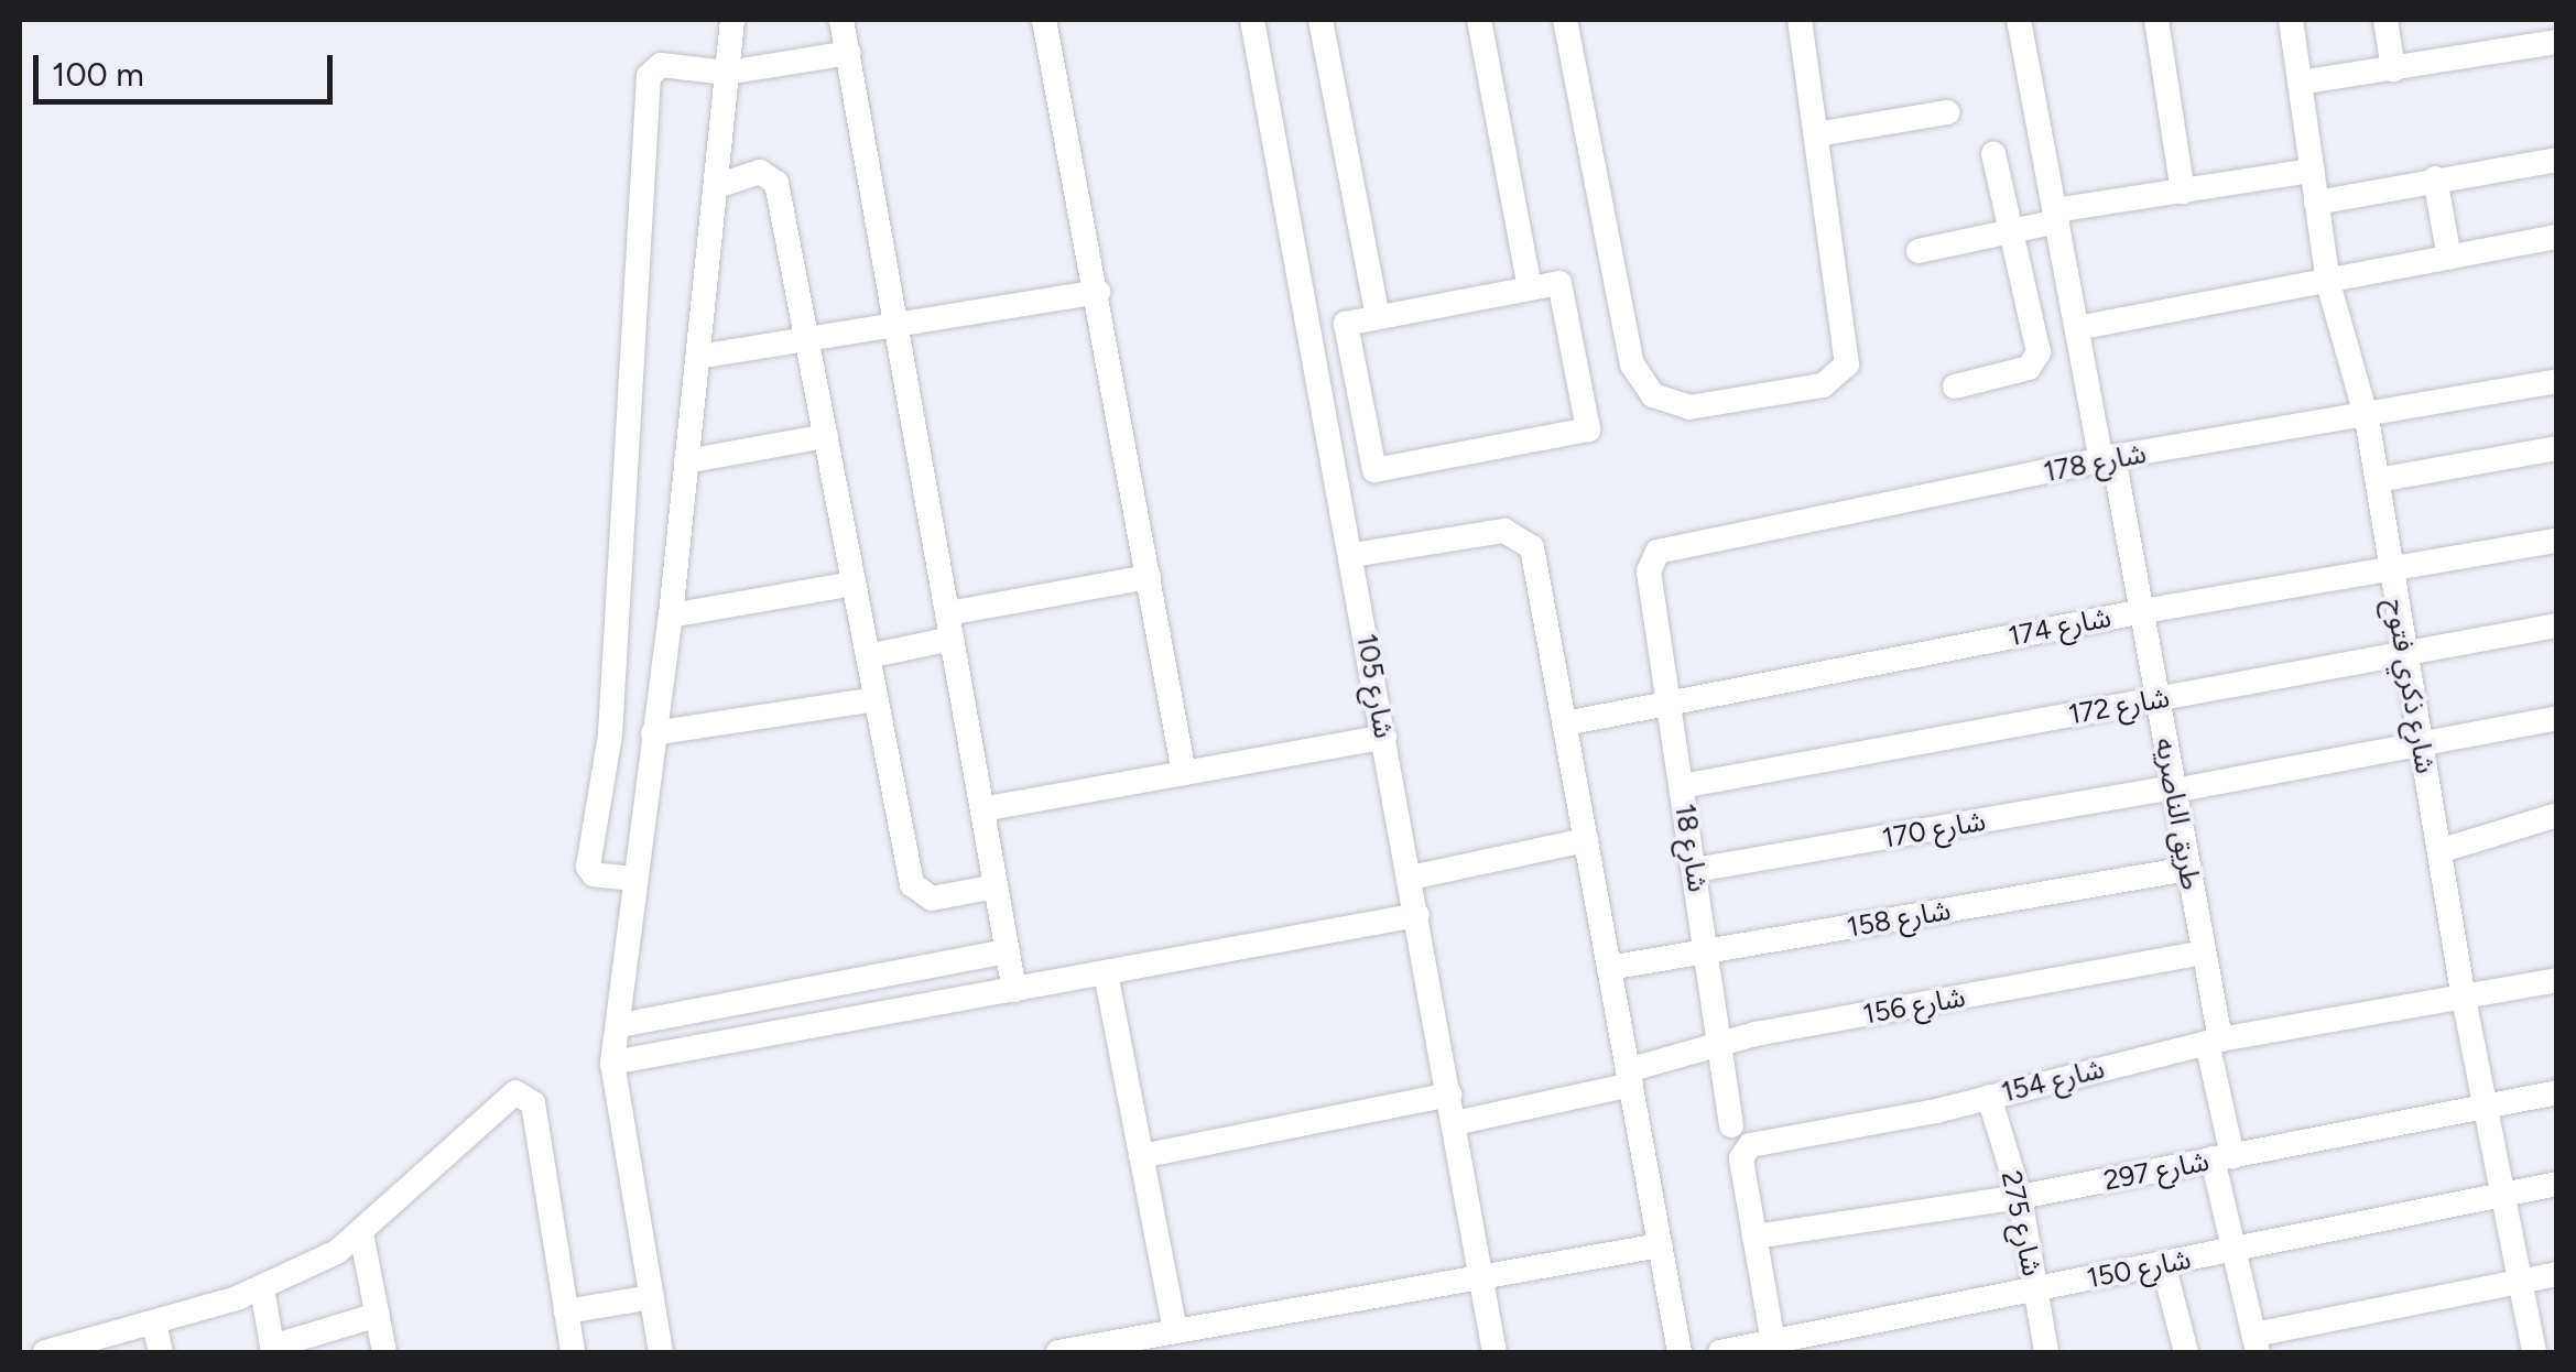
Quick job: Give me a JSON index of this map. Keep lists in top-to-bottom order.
{
  "streets": {
    "street": [
      "شارع 178",
      "شارع 174",
      "شارع 105",
      "شارع ذكري فتوح",
      "شارع 172",
      "طريق الناصريه",
      "شارع 170",
      "شارع 18",
      "شارع 158",
      "شارع 156",
      "شارع 154",
      "شارع 297",
      "شارع 275",
      "شارع 150"
    ]
  },
  "crossings": [
    ["شارع 178", "شارع ذكري فتوح"],
    ["شارع 178", "طريق الناصريه"],
    ["شارع 178", "شارع 18"],
    ["شارع 174", "شارع ذكري فتوح"],
    ["شارع 174", "طريق الناصريه"],
    ["شارع 174", "شارع 18"],
    ["شارع 105", "شارع 156"],
    ["شارع ذكري فتوح", "شارع 172"],
    ["شارع ذكري فتوح", "شارع 170"],
    ["شارع ذكري فتوح", "شارع 154"],
    ["شارع ذكري فتوح", "شارع 297"],
    ["شارع ذكري فتوح", "شارع 150"],
    ["شارع 172", "طريق الناصريه"],
    ["شارع 172", "شارع 18"],
    ["طريق الناصريه", "شارع 170"],
    ["طريق الناصريه", "شارع 158"],
    ["طريق الناصريه", "شارع 156"],
    ["طريق الناصريه", "شارع 154"],
    ["طريق الناصريه", "شارع 297"],
    ["طريق الناصريه", "شارع 150"],
    ["شارع 170", "شارع 18"],
    ["شارع 18", "شارع 158"],
    ["شارع 18", "شارع 156"],
    ["شارع 154", "شارع 297"],
    ["شارع 154", "شارع 275"],
    ["شارع 154", "شارع 150"],
    ["شارع 297", "شارع 275"],
    ["شارع 275", "شارع 150"]
  ],
  "scale_bar": "100 m"
}
